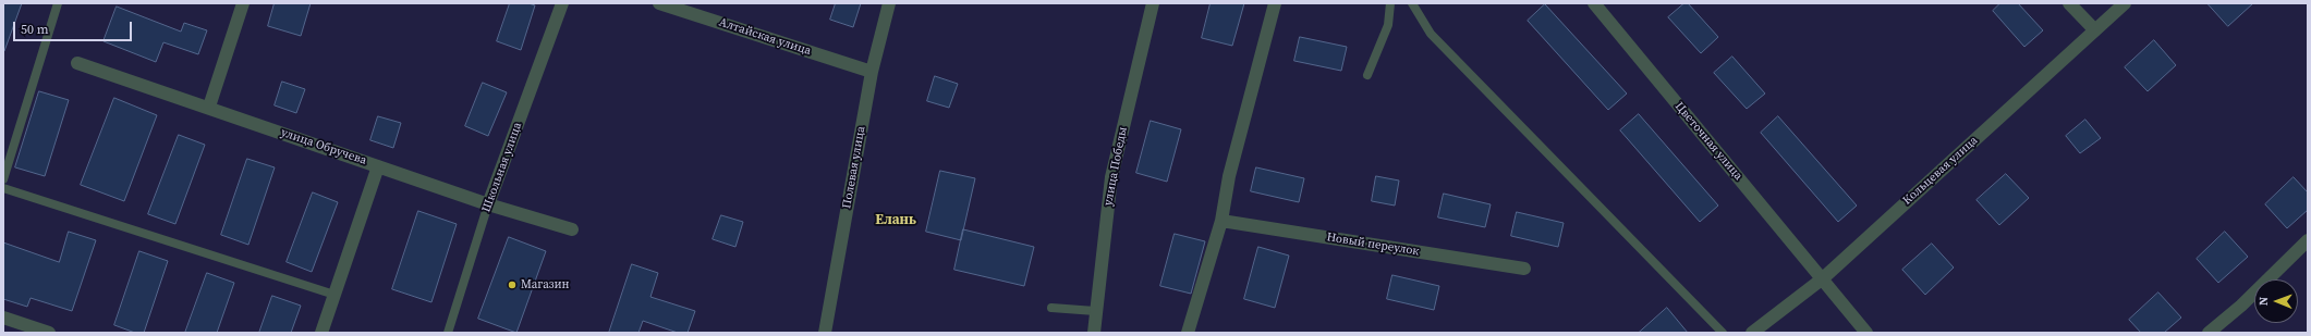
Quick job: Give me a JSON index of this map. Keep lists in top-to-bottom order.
{
  "streets": {
    "street": [
      "Алтайская улица",
      "Цветочная улица",
      "улица Обручева",
      "улица Победы",
      "Школьная улица",
      "Полевая улица",
      "Кольцевая улица",
      "Новый переулок"
    ]
  },
  "crossings": [
    ["Алтайская улица", "Полевая улица"],
    ["Цветочная улица", "Кольцевая улица"],
    ["улица Обручева", "Школьная улица"]
  ],
  "districts": ["Елань"],
  "places": ["Магазин"],
  "scale_bar": "50 m",
  "north": "left"
}
